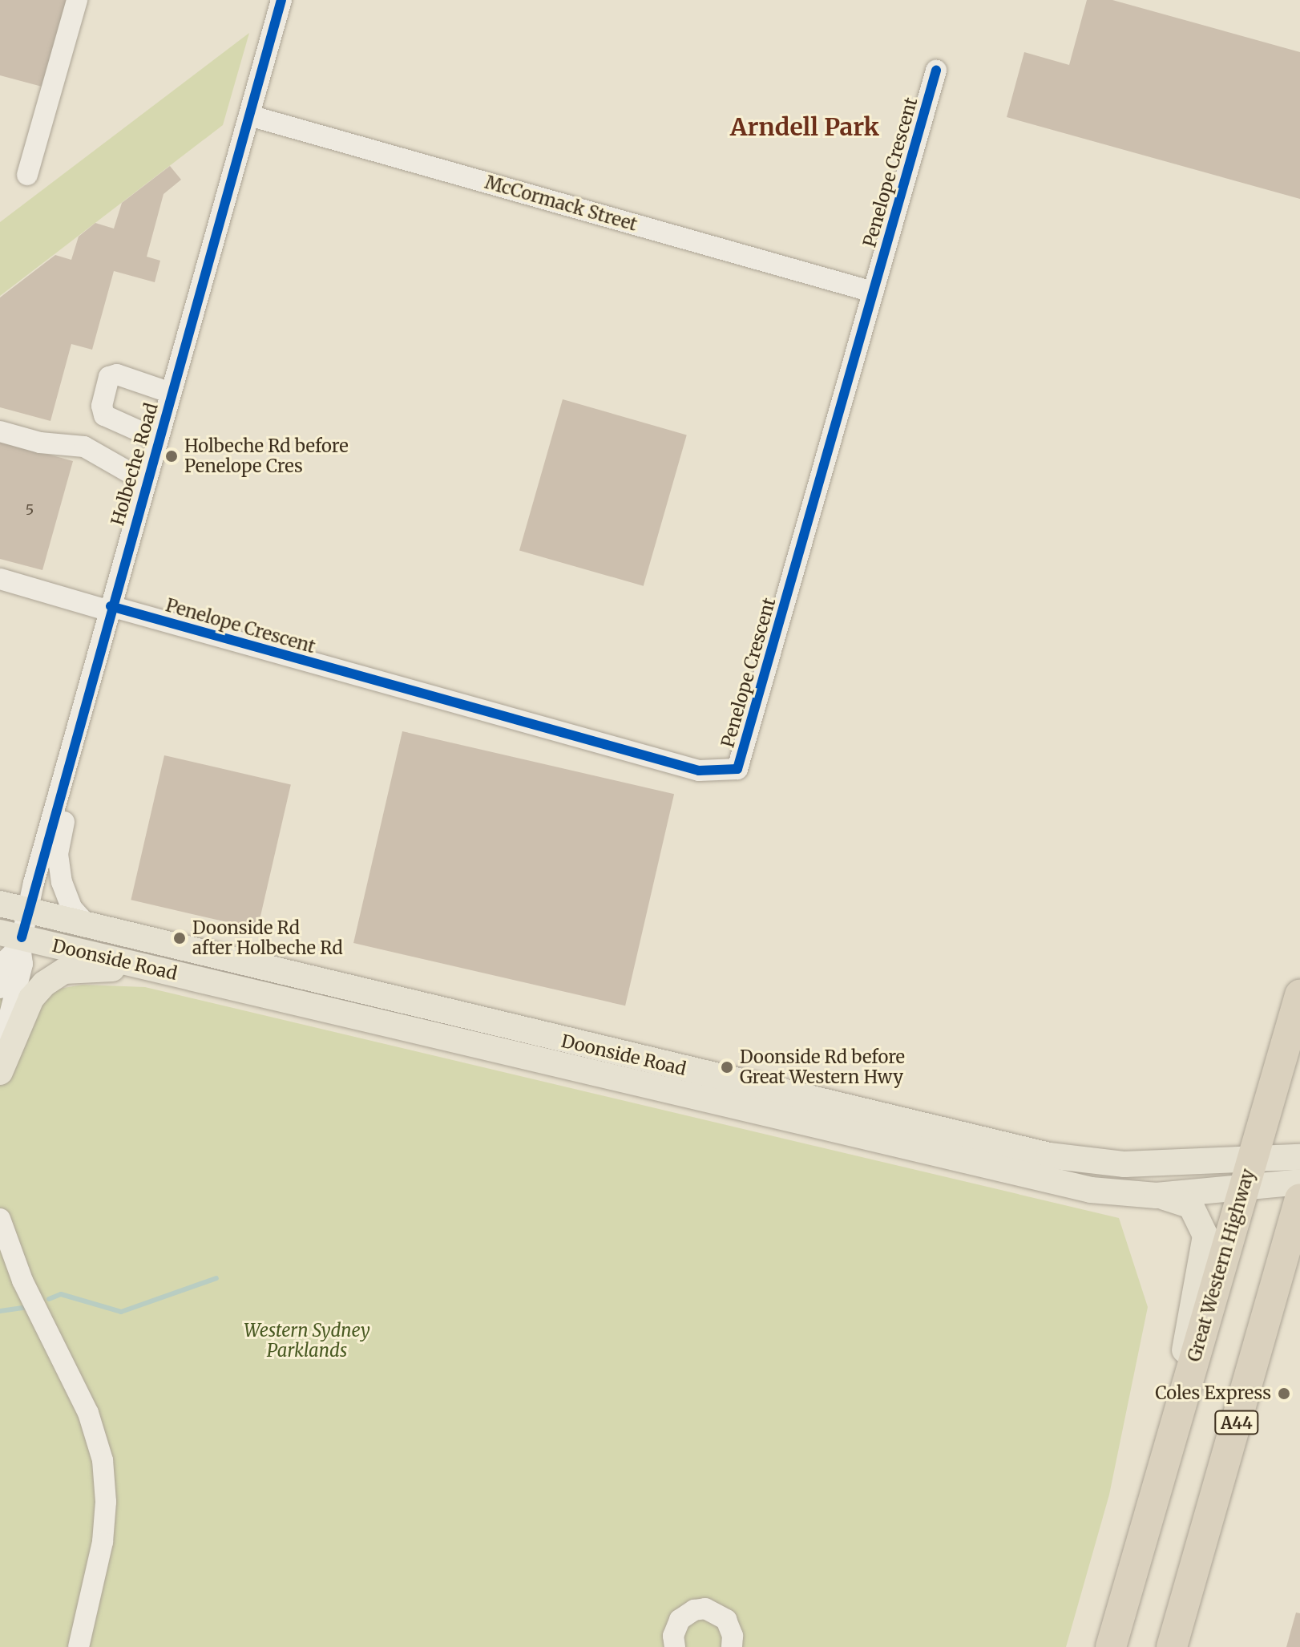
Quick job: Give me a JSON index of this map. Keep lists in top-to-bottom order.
{
  "streets": {
    "highway": ["Great Western Highway", "A44"],
    "main road": ["Doonside Road"],
    "street": ["Penelope Crescent", "McCormack Street", "Holbeche Road"]
  },
  "crossings": [
    ["Penelope Crescent", "McCormack Street"],
    ["Penelope Crescent", "Holbeche Road"],
    ["McCormack Street", "Holbeche Road"],
    ["Holbeche Road", "Doonside Road"],
    ["Doonside Road", "Great Western Highway"]
  ],
  "districts": ["Arndell Park"],
  "parks": ["Western Sydney Parklands"],
  "places": [
    "Holbeche Rd before Penelope Cres",
    "Doonside Rd after Holbeche Rd",
    "Doonside Rd before Great Western Hwy",
    "Coles Express"
  ],
  "house_numbers": ["5"]
}
